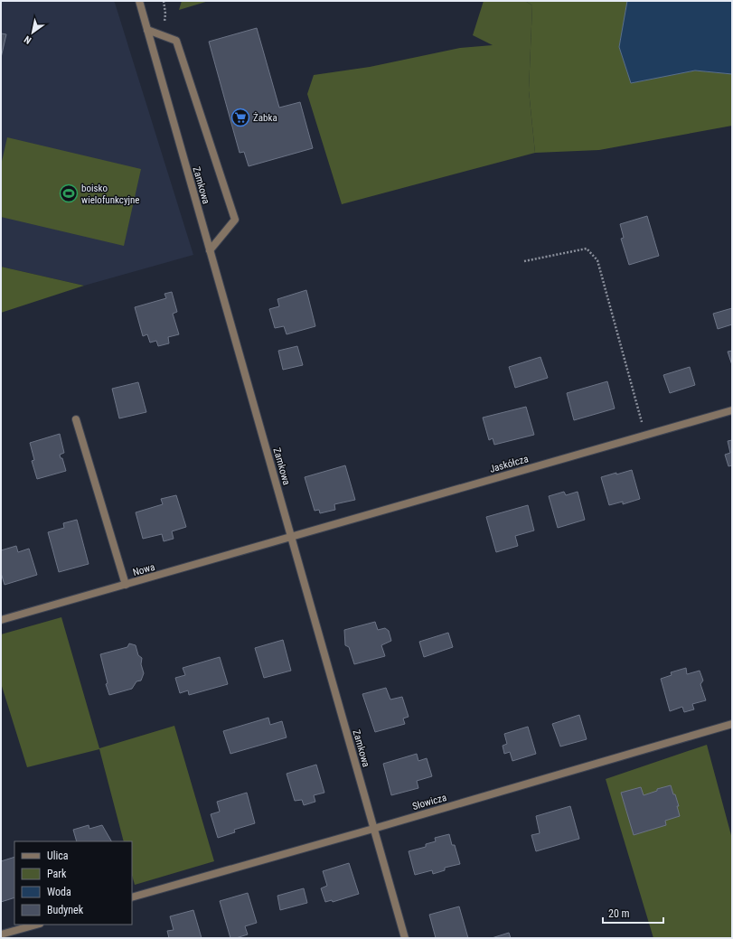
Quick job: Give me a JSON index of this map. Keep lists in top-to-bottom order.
{
  "streets": {
    "street": [
      "Zamkowa",
      "Jaskółcza",
      "Nowa",
      "Słowicza"
    ]
  },
  "crossings": [
    ["Zamkowa", "Jaskółcza"],
    ["Zamkowa", "Nowa"],
    ["Zamkowa", "Słowicza"],
    ["Jaskółcza", "Nowa"]
  ],
  "places": {
    "supermarket": ["Żabka"],
    "sports": ["boisko wielofunkcyjne"]
  },
  "legend": [
    "Ulica",
    "Park",
    "Woda",
    "Budynek"
  ],
  "scale_bar": "20 m",
  "north": "bottom left"
}
